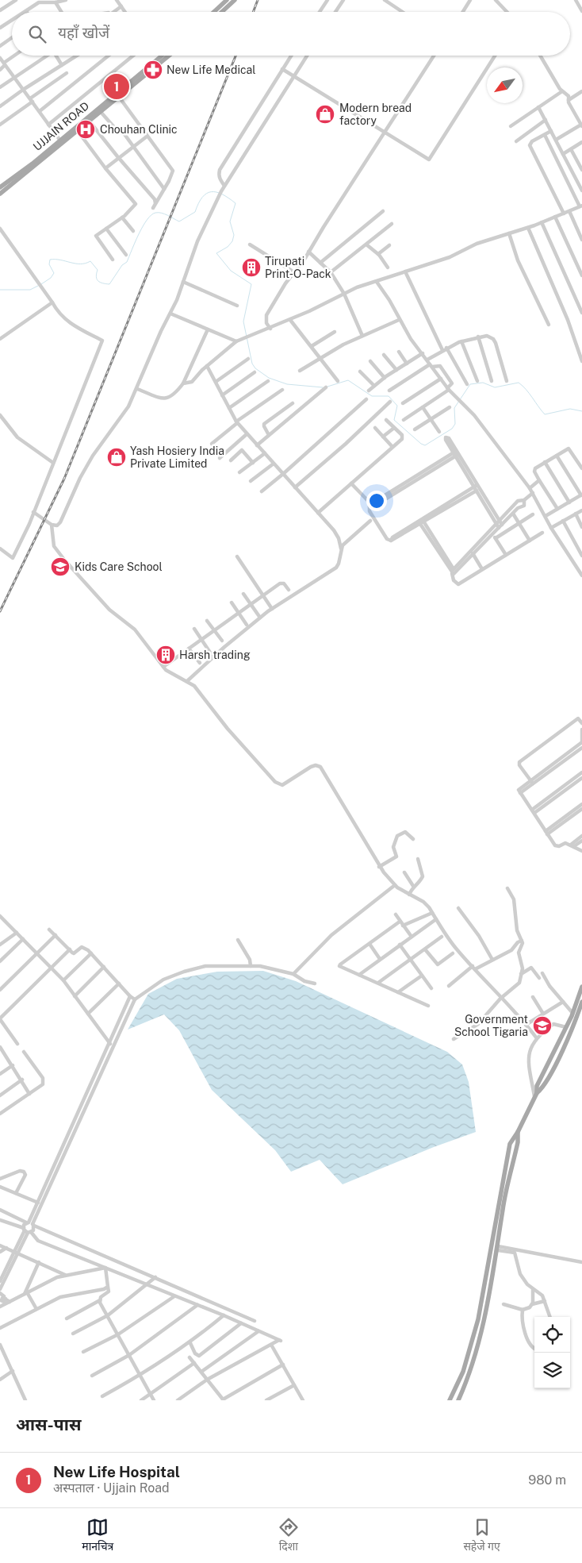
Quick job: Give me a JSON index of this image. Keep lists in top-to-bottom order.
{
  "streets": {
    "main road": ["UJJAIN ROAD"]
  },
  "places": {
    "pharmacy": ["New Life Medical"],
    "shop": ["Modern bread factory", "Yash Hosiery India Private Limited"],
    "hospital": ["Chouhan Clinic"],
    "building": ["Tirupati Print-O-Pack", "Harsh trading"],
    "school or university": ["Kids Care School", "Government School Tigaria"]
  },
  "north": "bottom left",
  "page": {
    "search": "यहाँ खोजें",
    "pins": "1",
    "heading": "आस-पास",
    "list": [
      {
        "mark": "1",
        "name": "New Life Hospital",
        "note": "अस्पताल · Ujjain Road",
        "value": "980 m"
      }
    ],
    "nav": ["मानचित्र", "दिशा", "सहेजे गए"]
  }
}
